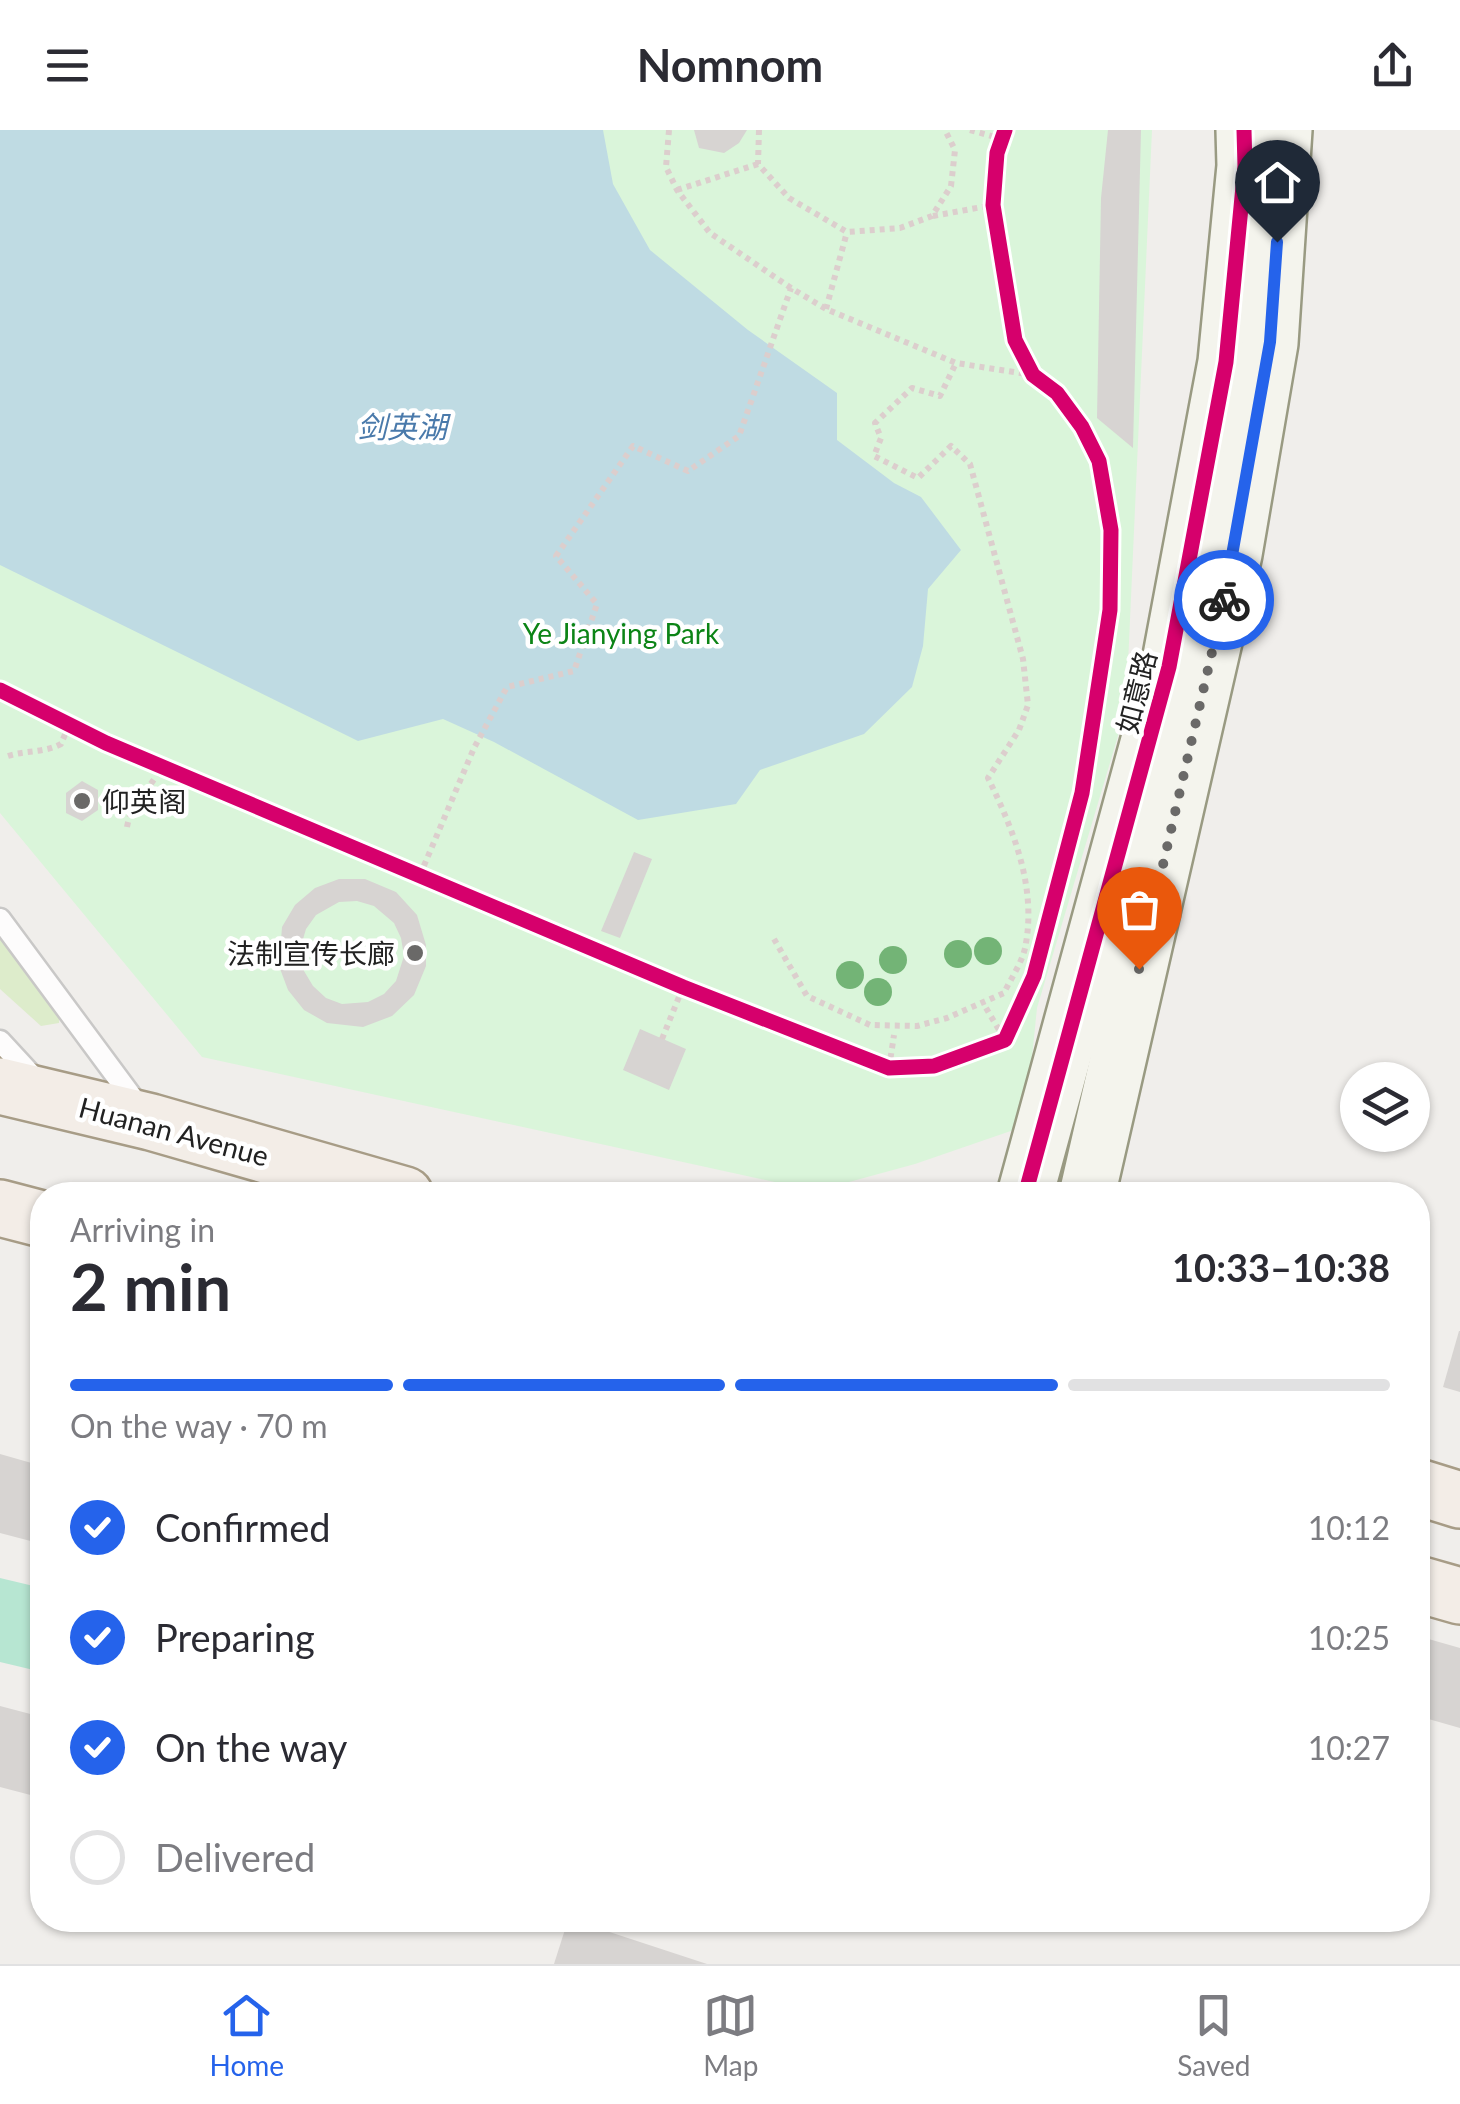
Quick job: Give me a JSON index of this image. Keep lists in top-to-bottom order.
{
  "streets": {
    "main road": ["Huanan Avenue"],
    "street": ["如意路"]
  },
  "water": ["剑英湖"],
  "parks": ["Ye Jianying Park"],
  "places": ["仰英阁", "法制宣传长廊"],
  "page": {
    "header": "Nomnom",
    "heading": ["2 min", "Arriving in", "10:33–10:38"],
    "bar": "On the way · 70 m",
    "list": [
      ["Confirmed", "10:12"],
      ["Preparing", "10:25"],
      ["On the way", "10:27"],
      "Delivered"
    ],
    "tabs": ["Home", "Map", "Saved"]
  }
}
